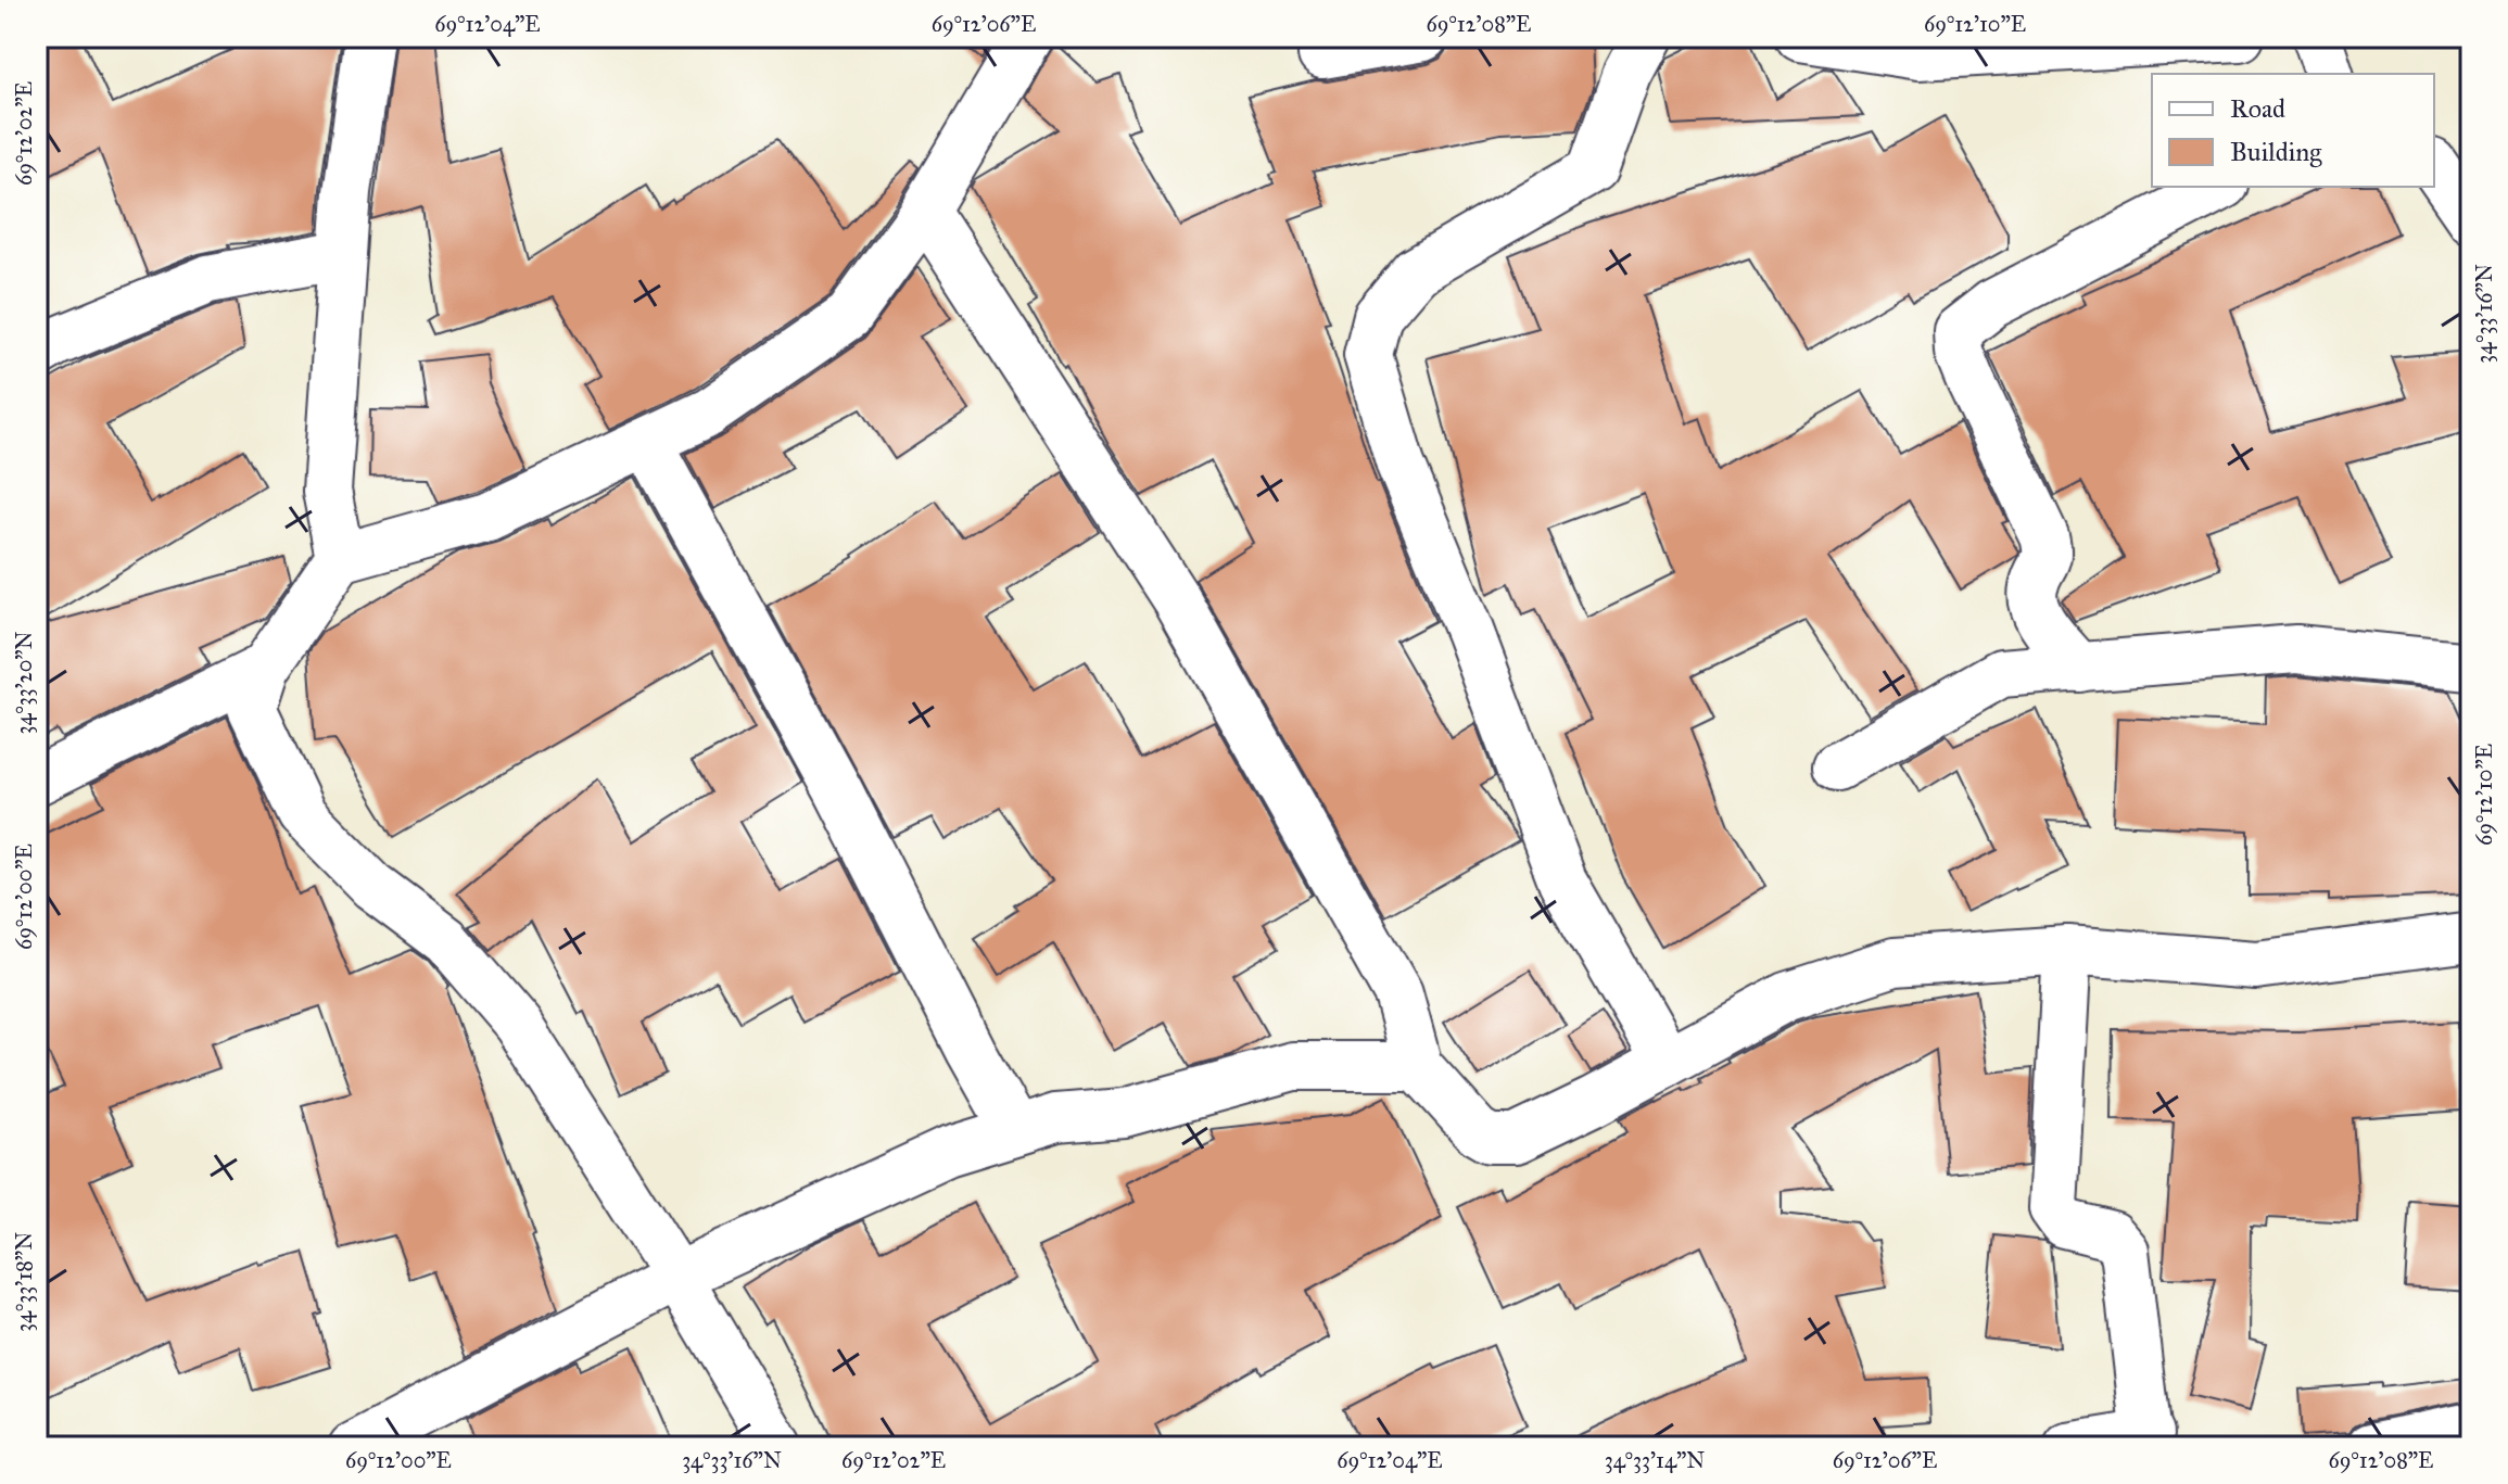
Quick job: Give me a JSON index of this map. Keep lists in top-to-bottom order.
{
  "legend": ["Road", "Building"],
  "coordinates": [
    "69°12'04\"E",
    "69°12'06\"E",
    "69°12'08\"E",
    "69°12'10\"E",
    "69°12'02\"E",
    "34°33'16\"N",
    "34°33'20\"N",
    "69°12'00\"E",
    "34°33'18\"N",
    "34°33'14\"N"
  ]
}
